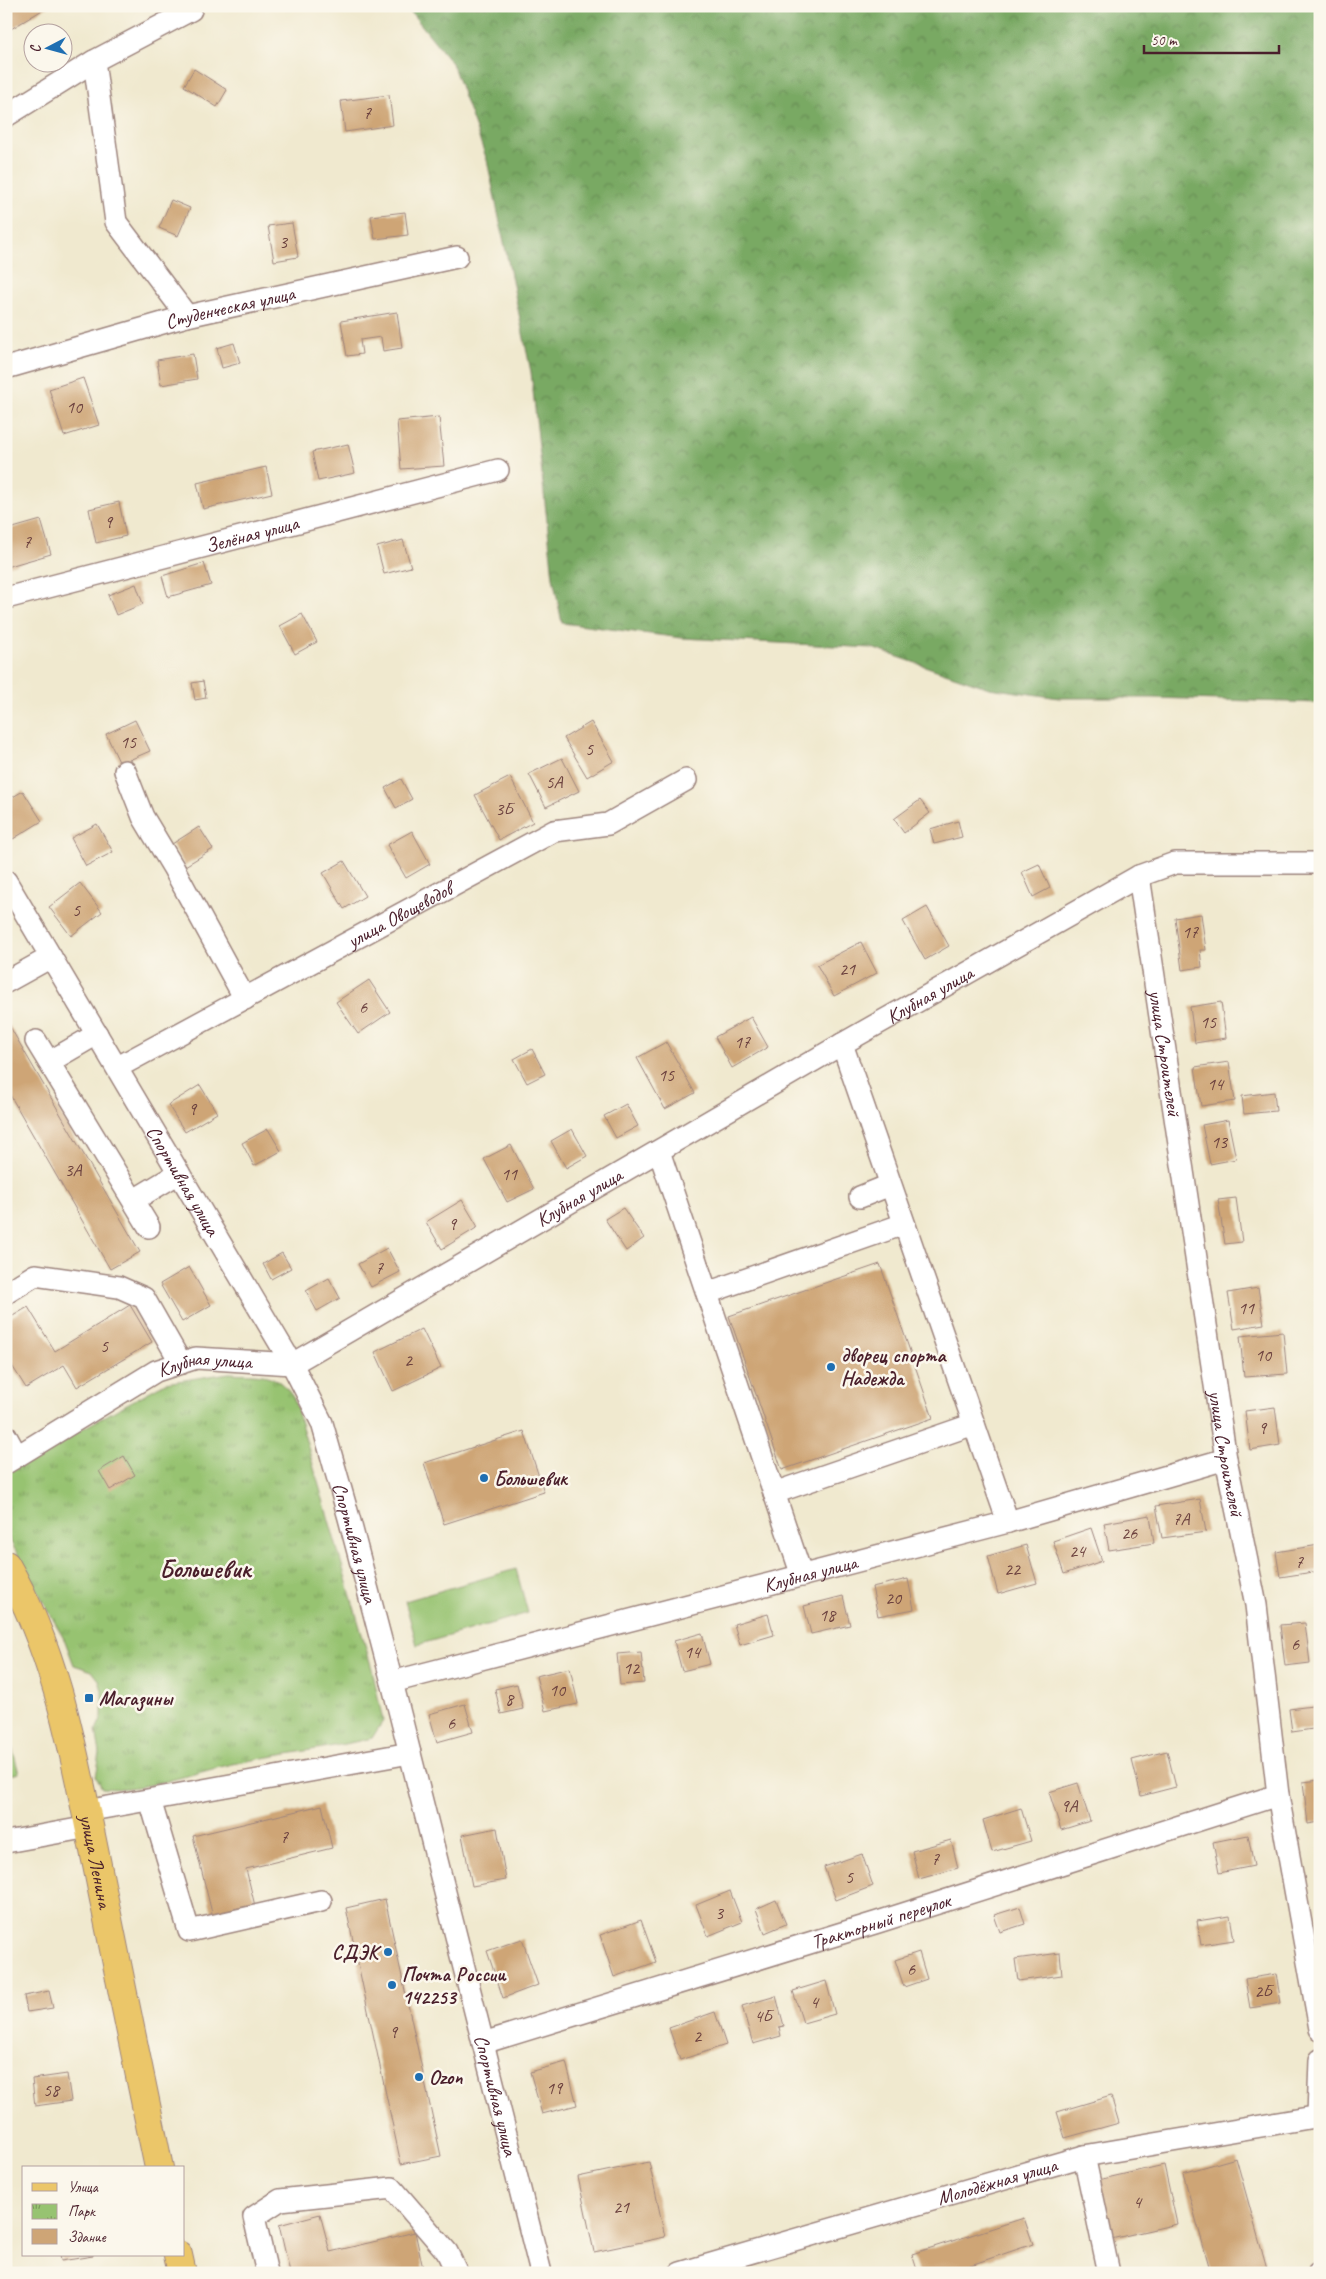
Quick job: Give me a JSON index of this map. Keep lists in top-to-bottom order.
{
  "streets": {
    "main road": ["улица Ленина"],
    "street": [
      "Студенческая улица",
      "Зелёная улица",
      "улица Овощеводов",
      "Клубная улица",
      "улица Строителей",
      "Спортивная улица",
      "Тракторный переулок",
      "Молодёжная улица"
    ]
  },
  "crossings": [
    ["улица Овощеводов", "Спортивная улица"],
    ["Клубная улица", "улица Строителей"],
    ["Клубная улица", "Спортивная улица"],
    ["улица Строителей", "Тракторный переулок"],
    ["Спортивная улица", "Тракторный переулок"]
  ],
  "districts": ["Большевик"],
  "places": {
    "other": [
      "дворец спорта Надежда",
      "Большевик",
      "СДЭК",
      "Почта России 142253",
      "Ozon"
    ],
    "transit": ["Магазины"]
  },
  "house_numbers": [
    "7",
    "3",
    "10",
    "9",
    "7",
    "15",
    "5",
    "5А",
    "3Б",
    "5",
    "17",
    "21",
    "6",
    "15",
    "17",
    "15",
    "14",
    "9",
    "13",
    "3А",
    "11",
    "9",
    "7",
    "11",
    "5",
    "10",
    "2",
    "9",
    "7А",
    "26",
    "24",
    "7",
    "22",
    "20",
    "18",
    "6",
    "14",
    "12",
    "10",
    "8",
    "6",
    "9А",
    "7",
    "7",
    "5",
    "3",
    "6",
    "2Б",
    "4",
    "4Б",
    "9",
    "2",
    "19",
    "58",
    "4",
    "21"
  ],
  "legend": ["Улица", "Парк", "Здание"],
  "scale_bar": "50 m",
  "north": "left"
}
